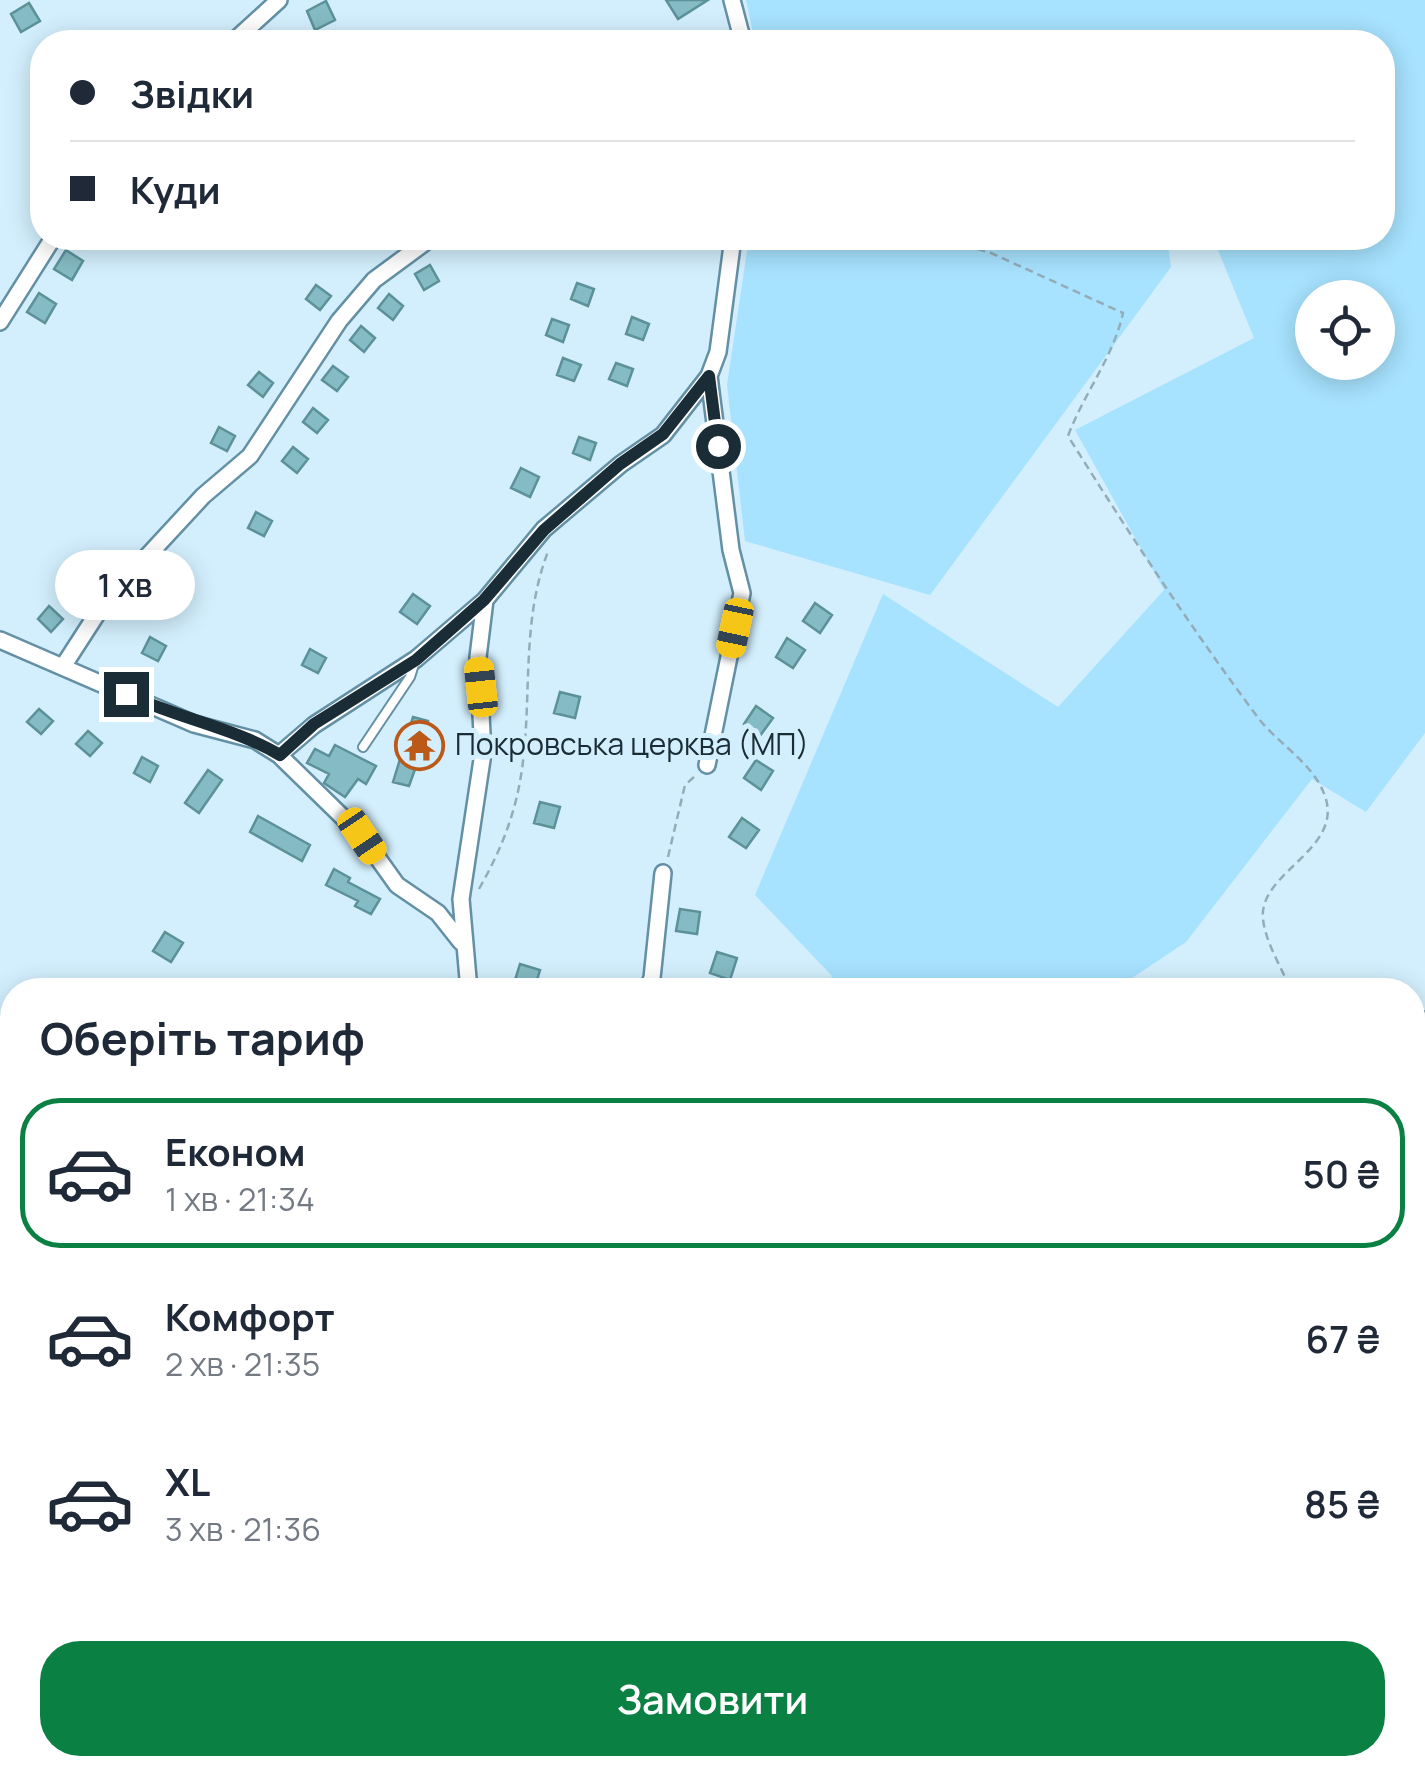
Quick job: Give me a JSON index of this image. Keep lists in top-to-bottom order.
{
  "places": {
    "temple": ["Покровська церква (МП)"]
  },
  "page": {
    "banner": ["Звідки", "Куди"],
    "bubble": "1 хв",
    "heading": "Оберіть тариф",
    "list": [
      {
        "name": "Економ",
        "note": "1 хв · 21:34",
        "value": "50 ₴"
      },
      {
        "name": "Комфорт",
        "note": "2 хв · 21:35",
        "value": "67 ₴"
      },
      {
        "name": "XL",
        "note": "3 хв · 21:36",
        "value": "85 ₴"
      }
    ],
    "buttons": "Замовити"
  }
}
